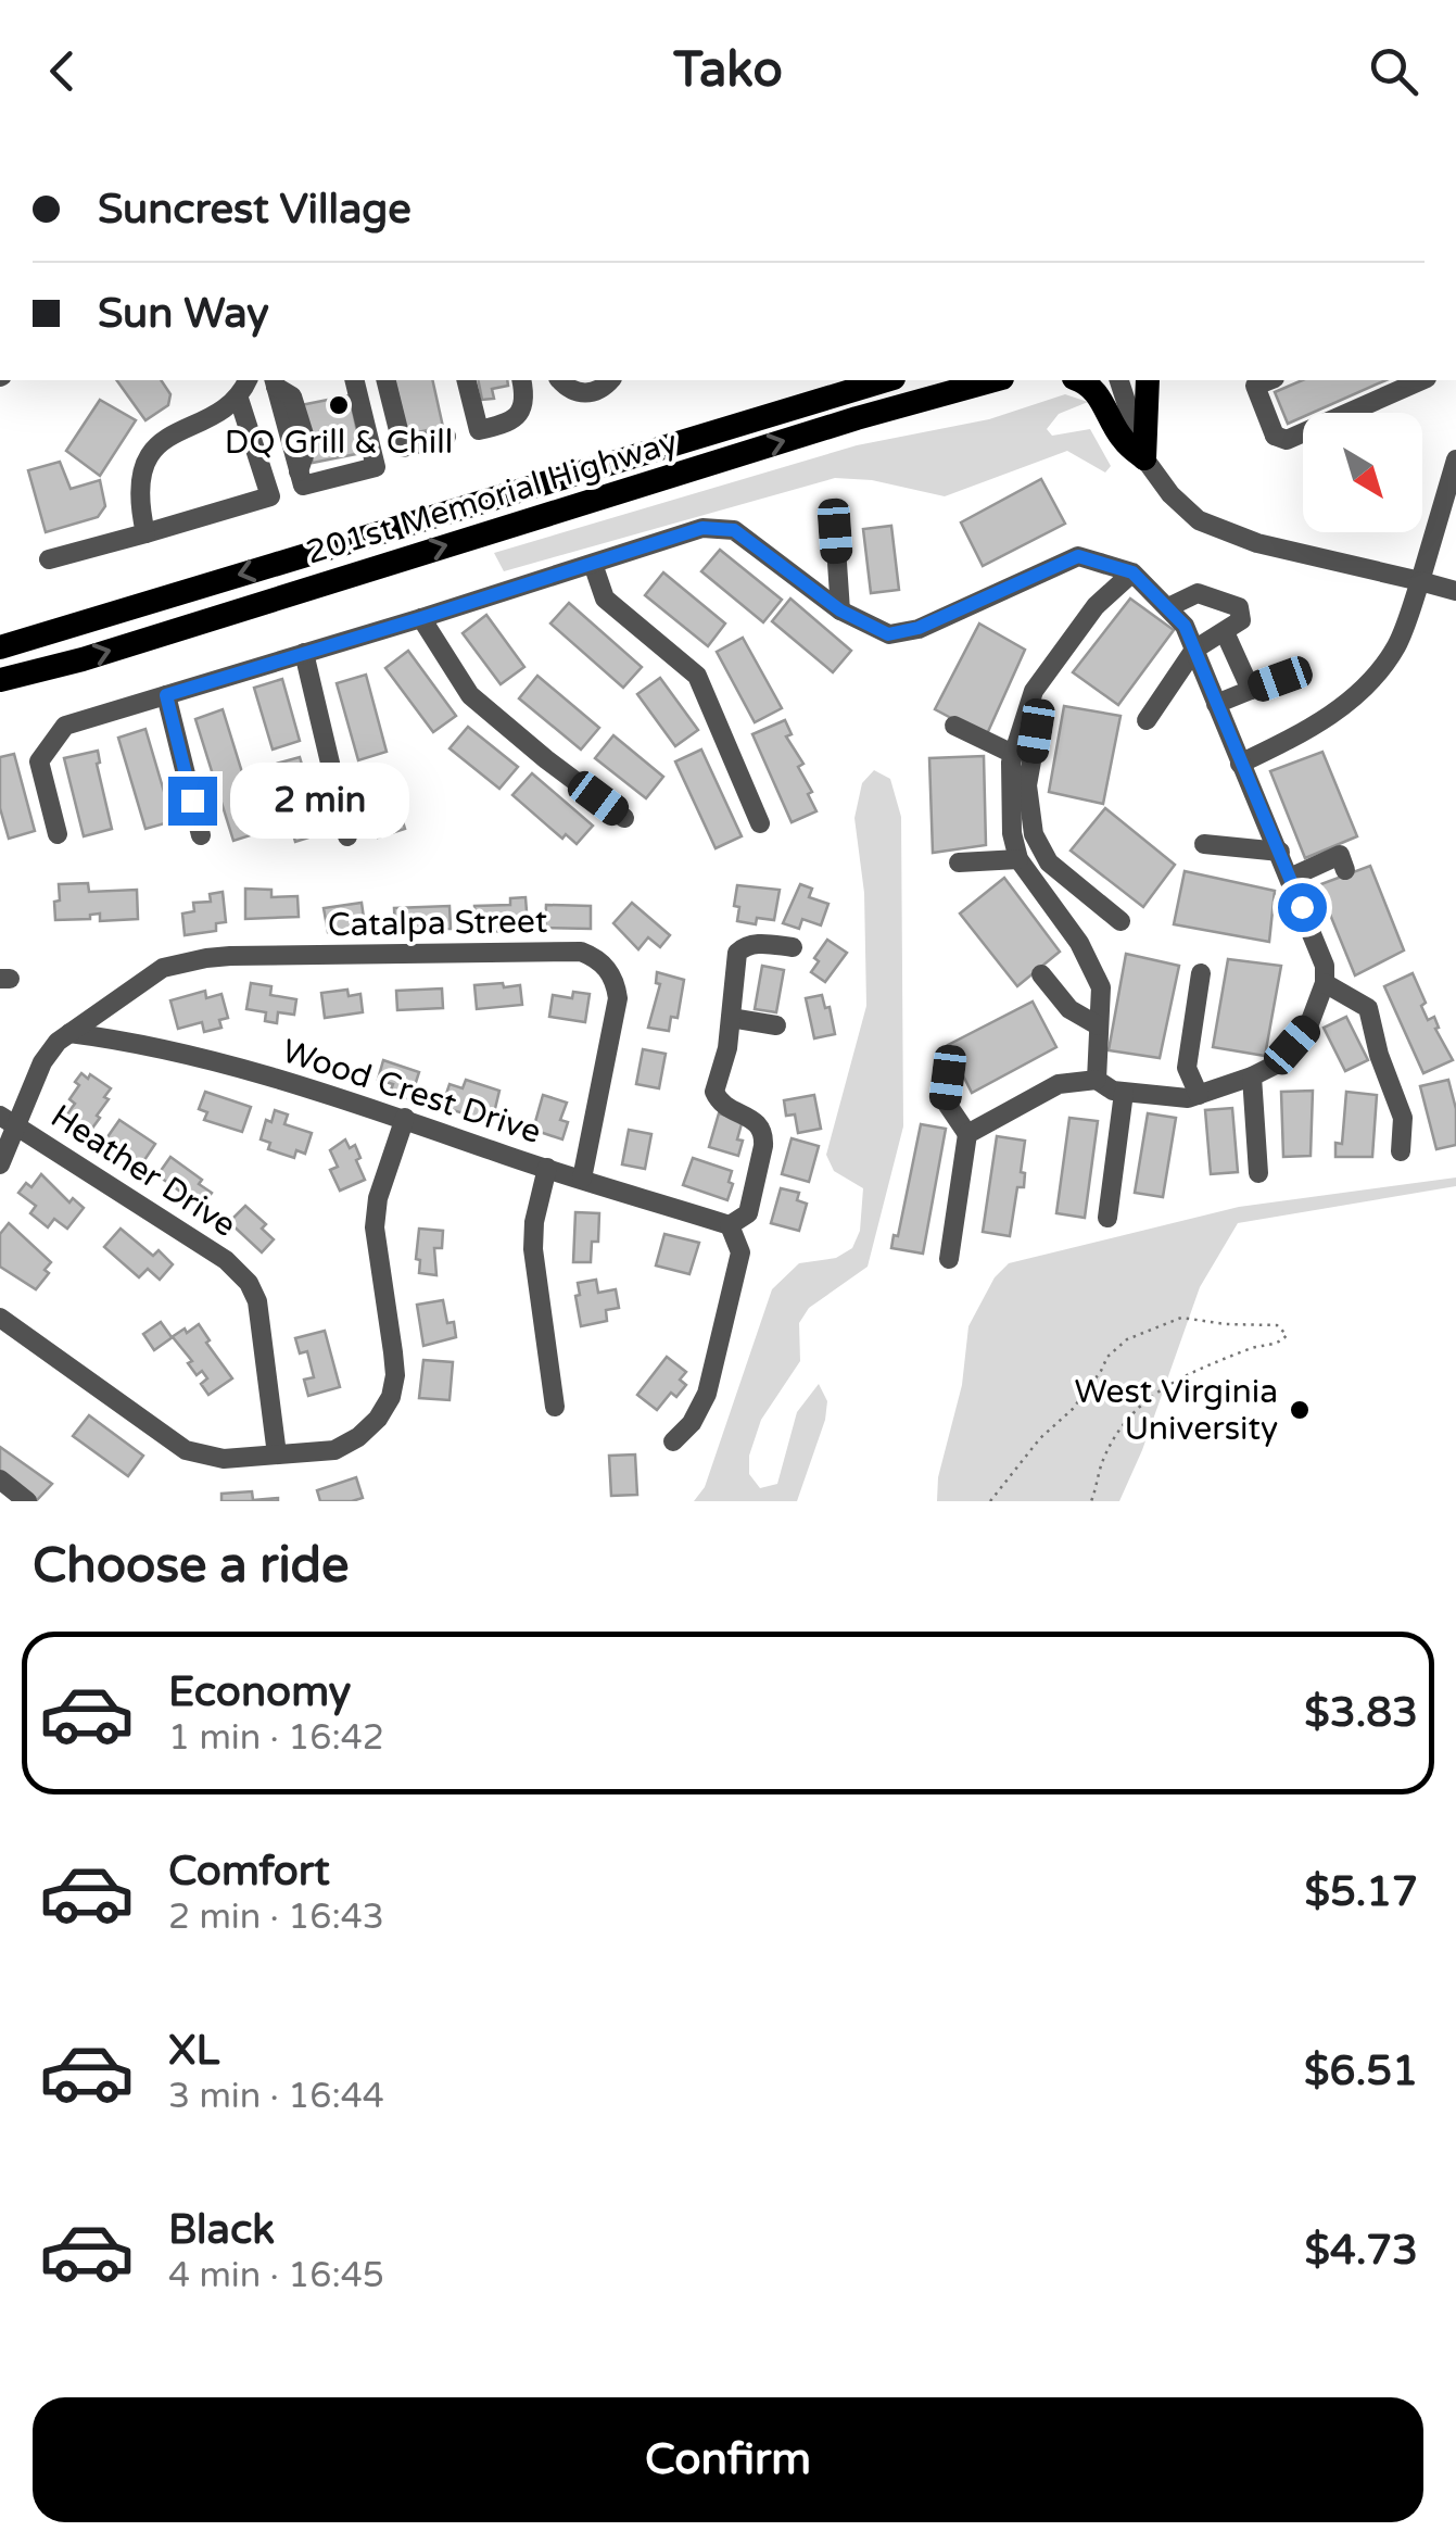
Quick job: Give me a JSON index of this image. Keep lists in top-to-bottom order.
{
  "streets": {
    "main road": ["201st Memorial Highway"],
    "street": ["Catalpa Street", "Wood Crest Drive", "Heather Drive"]
  },
  "crossings": [
    ["Catalpa Street", "Wood Crest Drive"],
    ["Catalpa Street", "Heather Drive"]
  ],
  "places": ["DQ Grill & Chill", "West Virginia University"],
  "north": "bottom right",
  "page": {
    "header": "Tako",
    "banner": ["Suncrest Village", "Sun Way"],
    "bubble": "2 min",
    "heading": "Choose a ride",
    "list": [
      {
        "name": "Economy",
        "note": "1 min · 16:42",
        "value": "$3.83"
      },
      {
        "name": "Comfort",
        "note": "2 min · 16:43",
        "value": "$5.17"
      },
      {
        "name": "XL",
        "note": "3 min · 16:44",
        "value": "$6.51"
      },
      {
        "name": "Black",
        "note": "4 min · 16:45",
        "value": "$4.73"
      }
    ],
    "buttons": "Confirm"
  }
}
